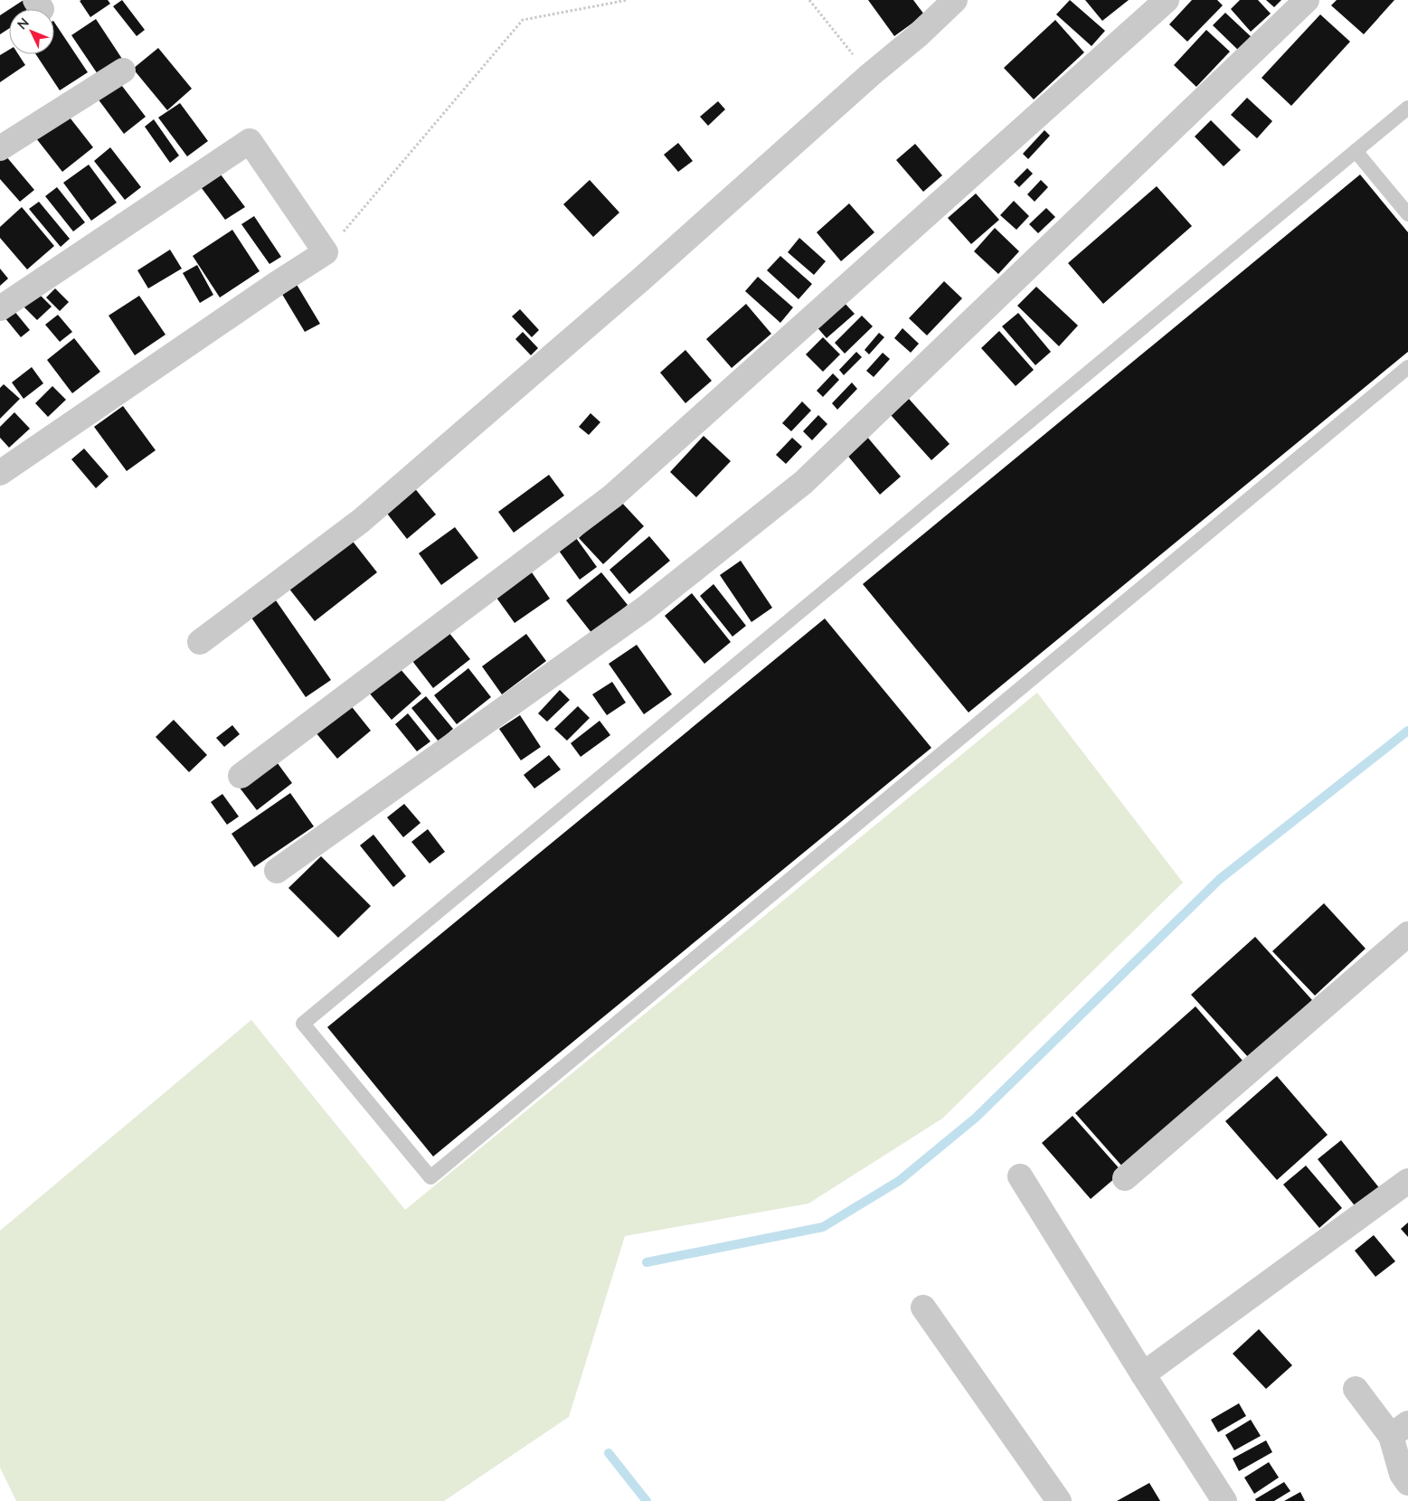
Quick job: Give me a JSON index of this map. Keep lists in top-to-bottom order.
{
  "north": "top left"
}
